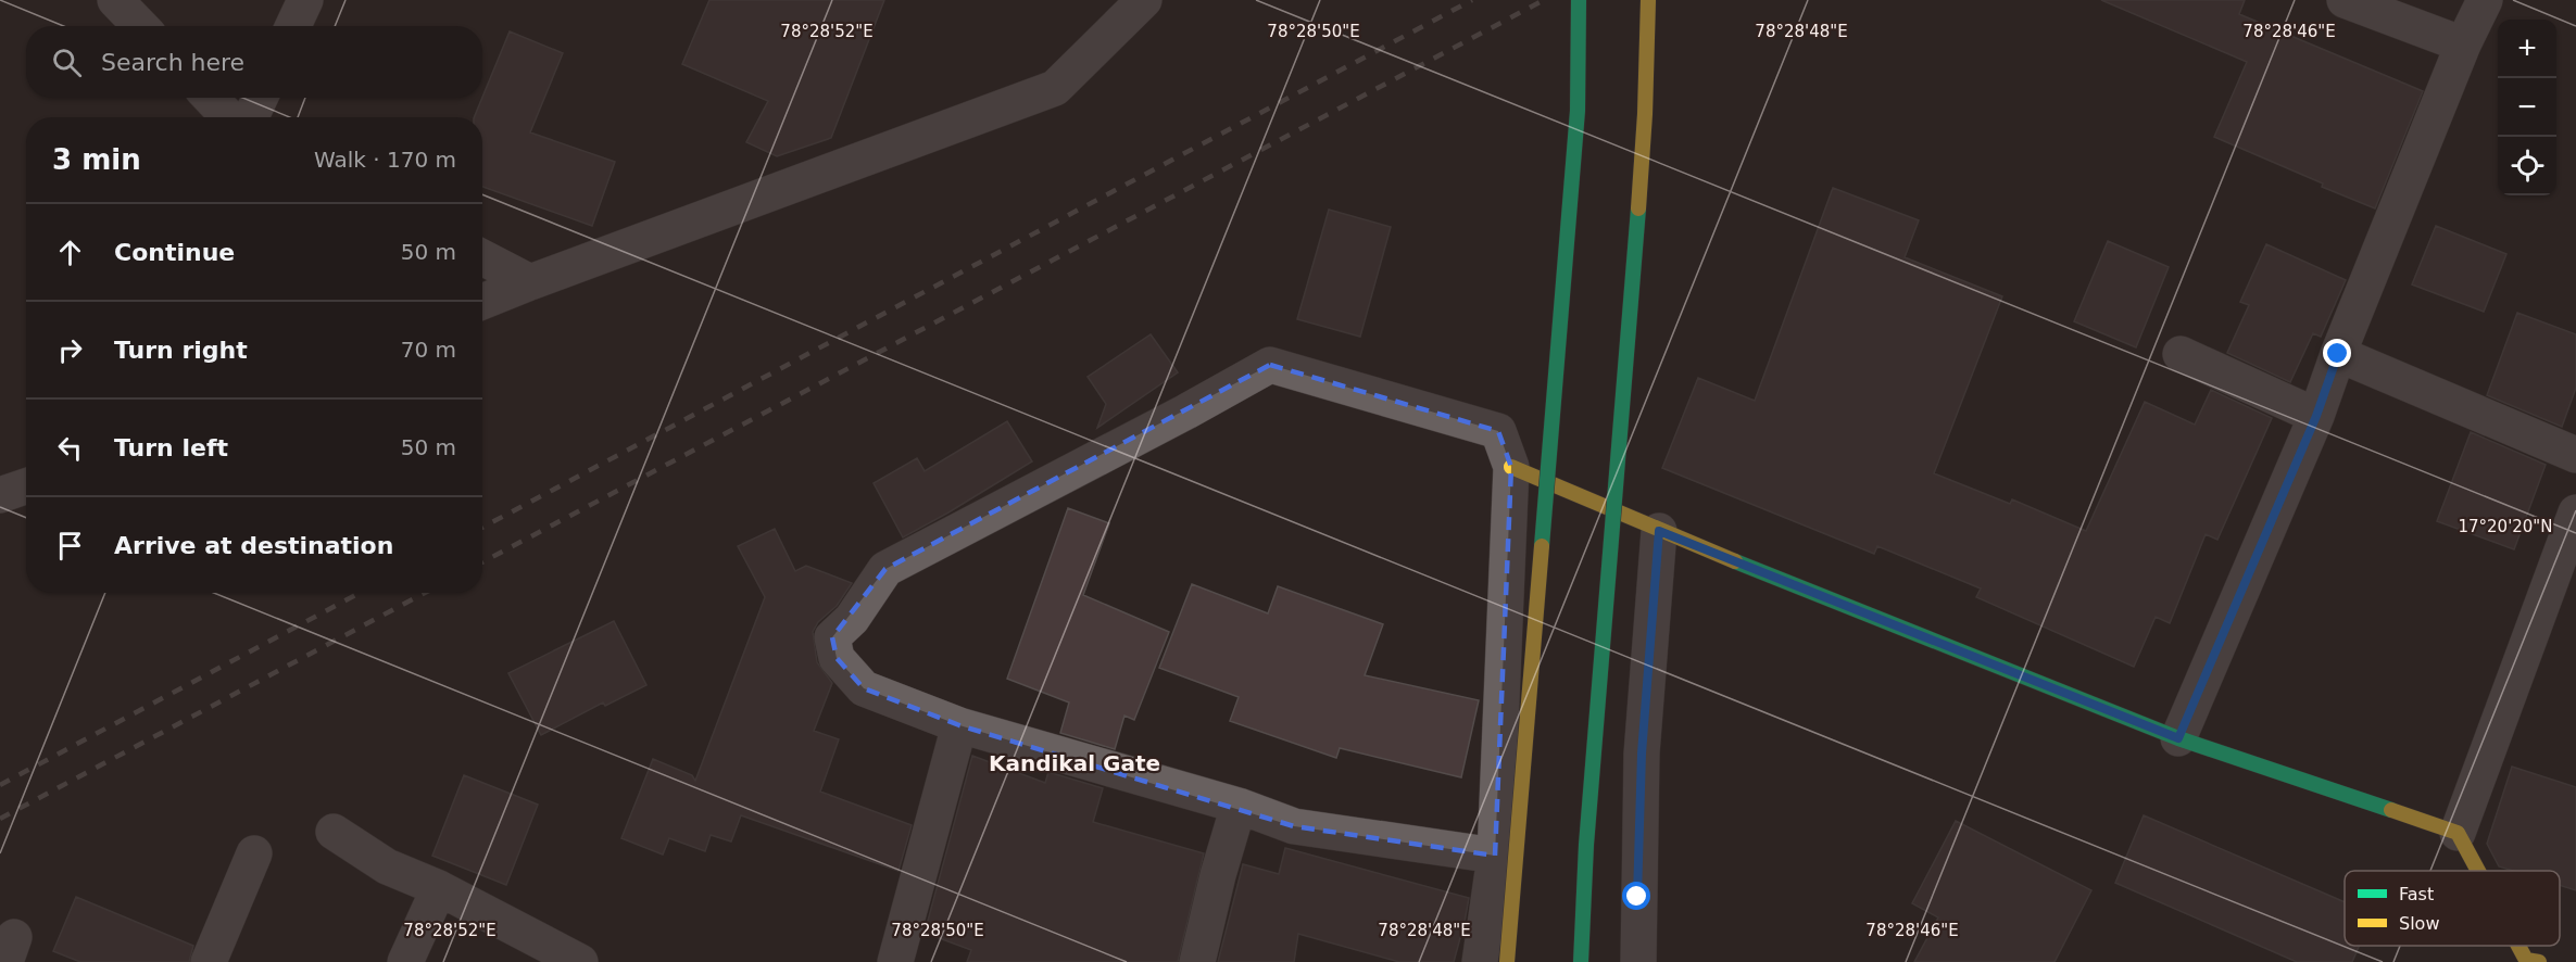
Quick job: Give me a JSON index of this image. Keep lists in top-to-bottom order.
{
  "districts": ["Kandikal Gate"],
  "legend": ["Fast", "Slow"],
  "page": {
    "map_buttons": ["+", "−"],
    "search": "Search here",
    "heading": ["3 min", "Walk · 170 m"],
    "list": [
      ["Continue", "50 m"],
      ["Turn right", "70 m"],
      ["Turn left", "50 m"],
      "Arrive at destination"
    ]
  },
  "coordinates": [
    "78°28'52\"E",
    "78°28'50\"E",
    "78°28'46\"E",
    "78°28'48\"E",
    "17°20'20\"N"
  ]
}
